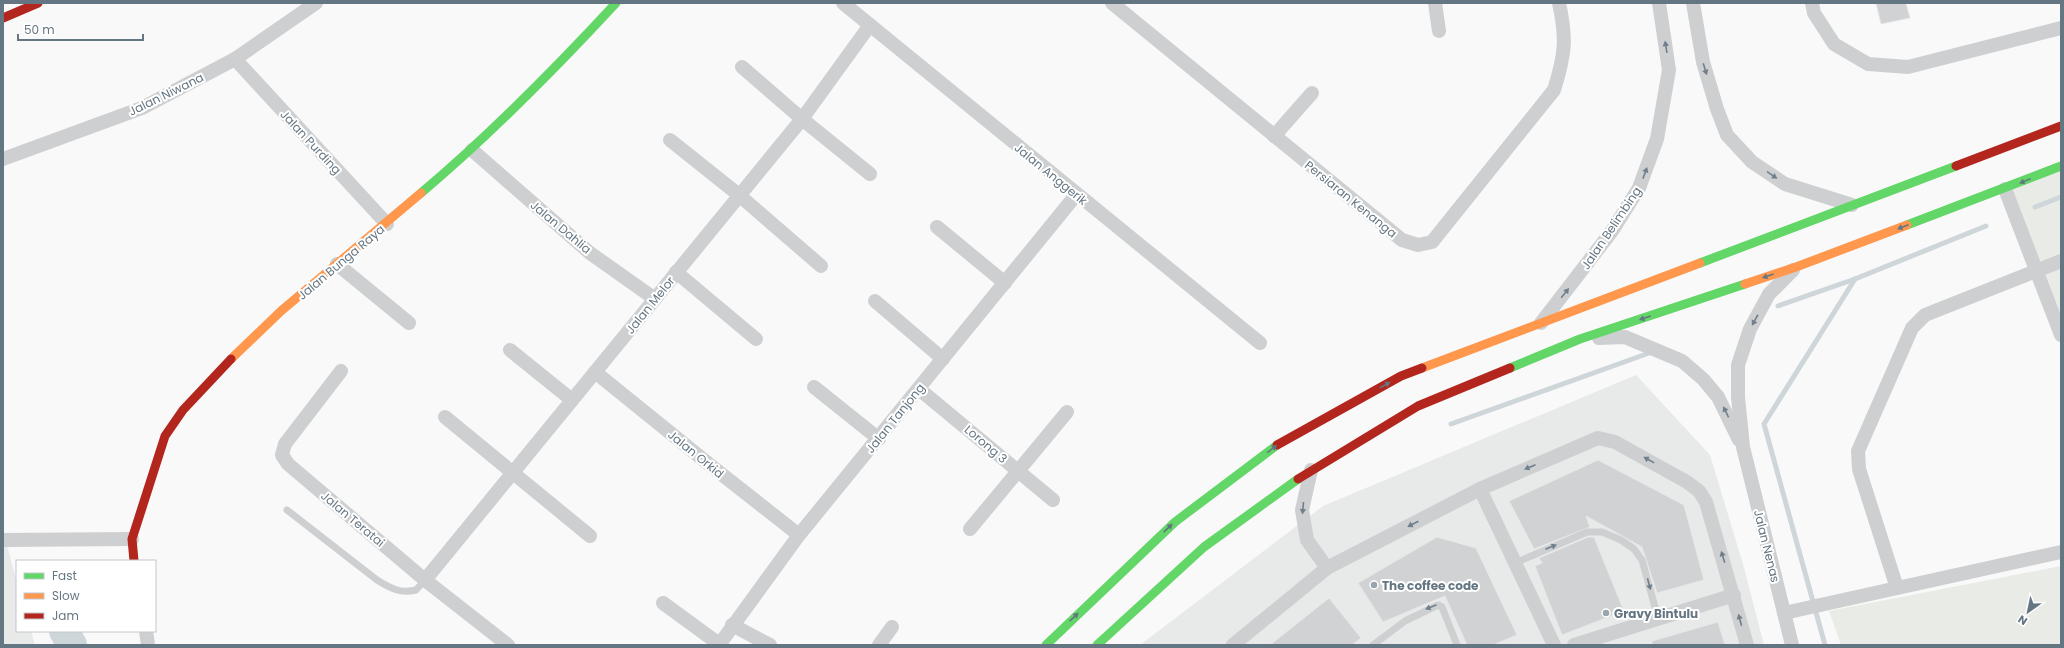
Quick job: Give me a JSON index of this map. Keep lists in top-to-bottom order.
{
  "streets": {
    "main road": ["Jalan Bunga Raya"],
    "street": [
      "Jalan Niwana",
      "Jalan Purding",
      "Jalan Anggerik",
      "Persiaran Kenanga",
      "Jalan Dahlia",
      "Jalan Belimbing",
      "Jalan Melor",
      "Jalan Tanjong",
      "Lorong 3",
      "Jalan Orkid",
      "Jalan Teratai",
      "Jalan Nenas"
    ]
  },
  "crossings": [
    ["Jalan Niwana", "Jalan Purding"],
    ["Jalan Purding", "Jalan Bunga Raya"],
    ["Jalan Anggerik", "Jalan Melor"],
    ["Jalan Anggerik", "Jalan Tanjong"],
    ["Jalan Dahlia", "Jalan Bunga Raya"],
    ["Jalan Dahlia", "Jalan Melor"],
    ["Jalan Melor", "Jalan Orkid"],
    ["Jalan Melor", "Jalan Teratai"],
    ["Jalan Tanjong", "Lorong 3"],
    ["Jalan Tanjong", "Jalan Orkid"]
  ],
  "one_way": ["Jalan Belimbing"],
  "places": ["The coffee code", "Gravy Bintulu"],
  "legend": ["Fast", "Slow", "Jam"],
  "scale_bar": "50 m",
  "north": "bottom left"
}
